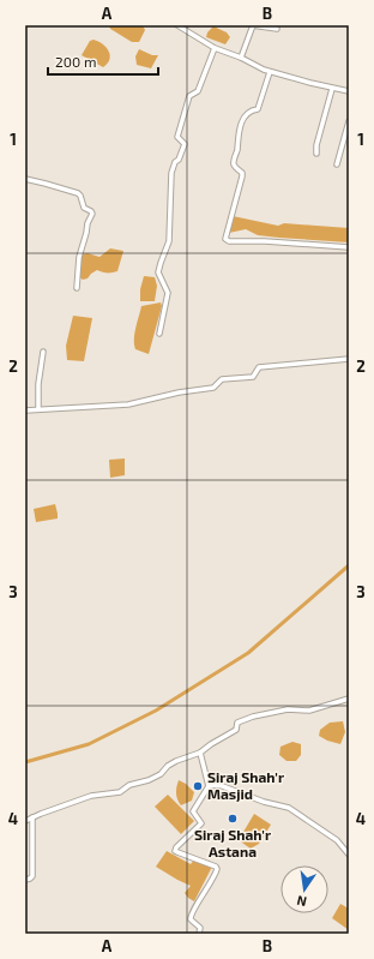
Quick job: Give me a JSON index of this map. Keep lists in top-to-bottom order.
{
  "places": ["Siraj Shah'r Masjid", "Siraj Shah'r Astana"],
  "scale_bar": "200 m",
  "north": "bottom",
  "grid": {
    "columns": ["A", "B"],
    "rows": [
      "1",
      "2",
      "3",
      "4"
    ]
  }
}
